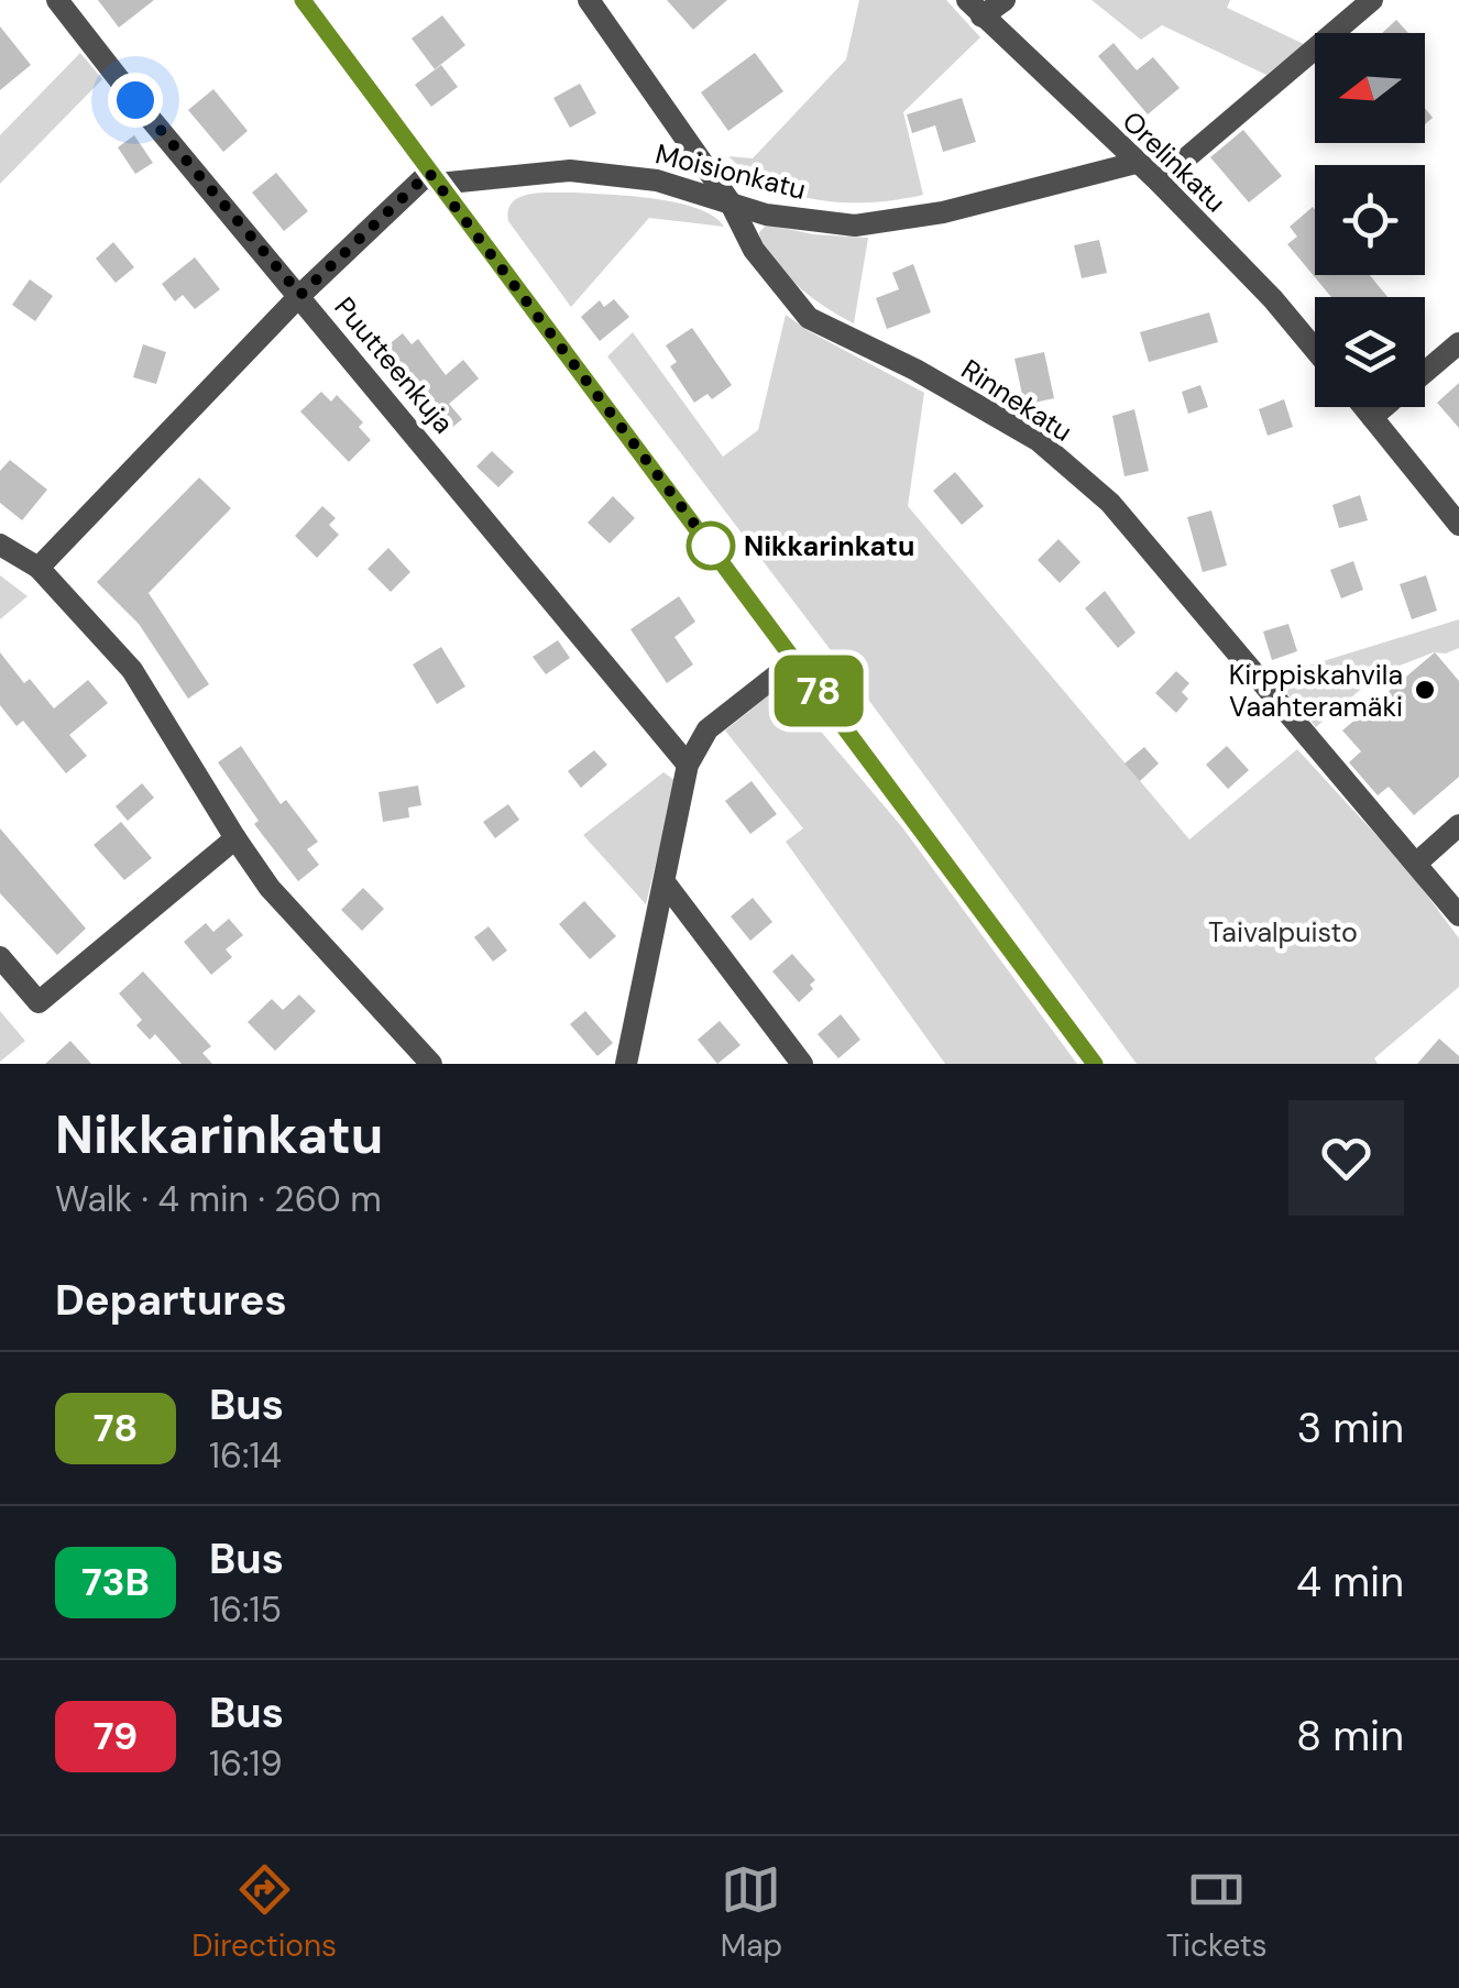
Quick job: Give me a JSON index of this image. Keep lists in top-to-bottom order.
{
  "streets": {
    "street": [
      "Orelinkatu",
      "Moisionkatu",
      "Puutteenkuja",
      "Rinnekatu"
    ]
  },
  "crossings": [
    ["Orelinkatu", "Moisionkatu"],
    ["Moisionkatu", "Rinnekatu"]
  ],
  "parks": ["Taivalpuisto"],
  "places": ["Nikkarinkatu", "Kirppiskahvila Vaahteramäki"],
  "lines": ["bus line 78"],
  "north": "left",
  "page": {
    "on_map": "78",
    "heading": [
      ["Nikkarinkatu", "Walk · 4 min · 260 m"],
      "Departures"
    ],
    "list": [
      {
        "mark": "78",
        "name": "Bus",
        "note": "16:14",
        "value": "3 min"
      },
      {
        "mark": "73B",
        "name": "Bus",
        "note": "16:15",
        "value": "4 min"
      },
      {
        "mark": "79",
        "name": "Bus",
        "note": "16:19",
        "value": "8 min"
      }
    ],
    "tabs": ["Directions", "Map", "Tickets"]
  }
}
